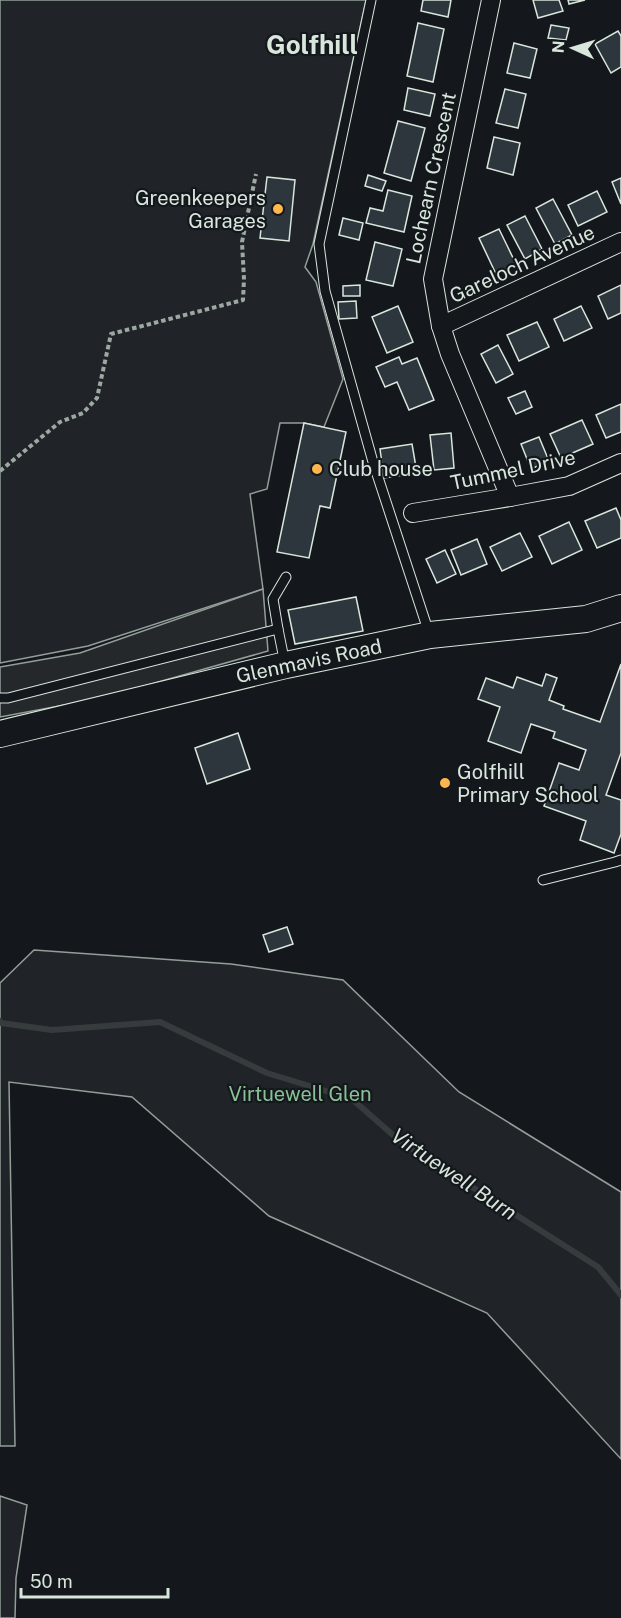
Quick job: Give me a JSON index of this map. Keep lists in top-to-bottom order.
{
  "streets": {
    "main road": ["Glenmavis Road"],
    "street": ["Lochearn Crescent", "Gareloch Avenue", "Tummel Drive"]
  },
  "crossings": [
    ["Lochearn Crescent", "Gareloch Avenue"],
    ["Lochearn Crescent", "Tummel Drive"]
  ],
  "districts": ["Golfhill"],
  "water": ["Virtuewell Burn"],
  "parks": ["Virtuewell Glen"],
  "places": ["Greenkeepers Garages", "Club house", "Golfhill Primary School"],
  "scale_bar": "50 m",
  "north": "left"
}
